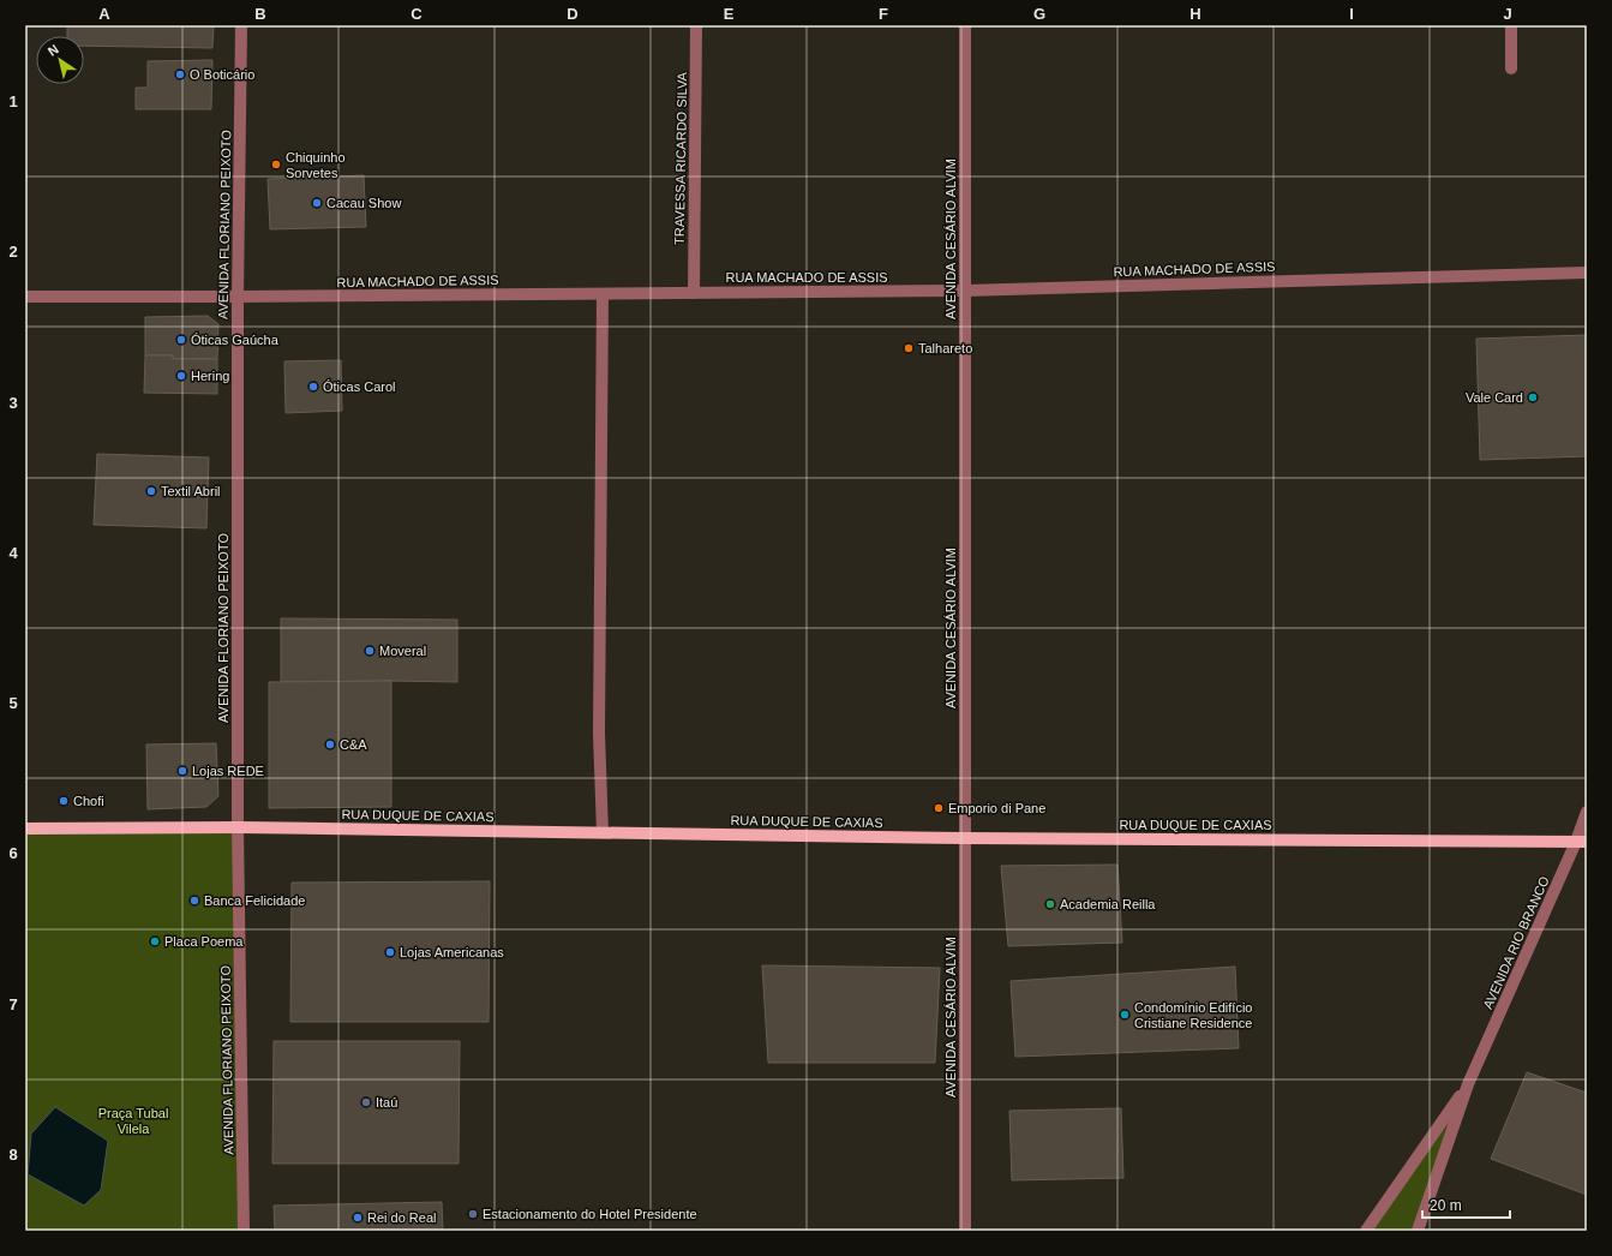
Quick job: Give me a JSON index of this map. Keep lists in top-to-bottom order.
{
  "streets": {
    "main road": ["RUA DUQUE DE CAXIAS"],
    "street": [
      "TRAVESSA RICARDO SILVA",
      "AVENIDA FLORIANO PEIXOTO",
      "AVENIDA CESÁRIO ALVIM",
      "RUA MACHADO DE ASSIS",
      "AVENIDA RIO BRANCO"
    ]
  },
  "crossings": [
    ["TRAVESSA RICARDO SILVA", "RUA MACHADO DE ASSIS"],
    ["AVENIDA FLORIANO PEIXOTO", "RUA MACHADO DE ASSIS"],
    ["AVENIDA FLORIANO PEIXOTO", "RUA DUQUE DE CAXIAS"],
    ["AVENIDA CESÁRIO ALVIM", "RUA MACHADO DE ASSIS"],
    ["AVENIDA CESÁRIO ALVIM", "RUA DUQUE DE CAXIAS"],
    ["RUA DUQUE DE CAXIAS", "AVENIDA RIO BRANCO"]
  ],
  "parks": ["Praça Tubal Vilela"],
  "places": [
    "O Boticário",
    "Chiquinho Sorvetes",
    "Cacau Show",
    "Óticas Gaúcha",
    "Talhareto",
    "Hering",
    "Óticas Carol",
    "Vale Card",
    "Textil Abril",
    "Moveral",
    "C&A",
    "Lojas REDE",
    "Chofi",
    "Emporio di Pane",
    "Banca Felicidade",
    "Academia Reilla",
    "Placa Poema",
    "Lojas Americanas",
    "Condomínio Edifício Cristiane Residence",
    "Itaú",
    "Estacionamento do Hotel Presidente",
    "Rei do Real"
  ],
  "scale_bar": "20 m",
  "north": "top left",
  "grid": {
    "columns": [
      "A",
      "B",
      "C",
      "D",
      "E",
      "F",
      "G",
      "H",
      "I",
      "J"
    ],
    "rows": [
      "1",
      "2",
      "3",
      "4",
      "5",
      "6",
      "7",
      "8"
    ]
  }
}
